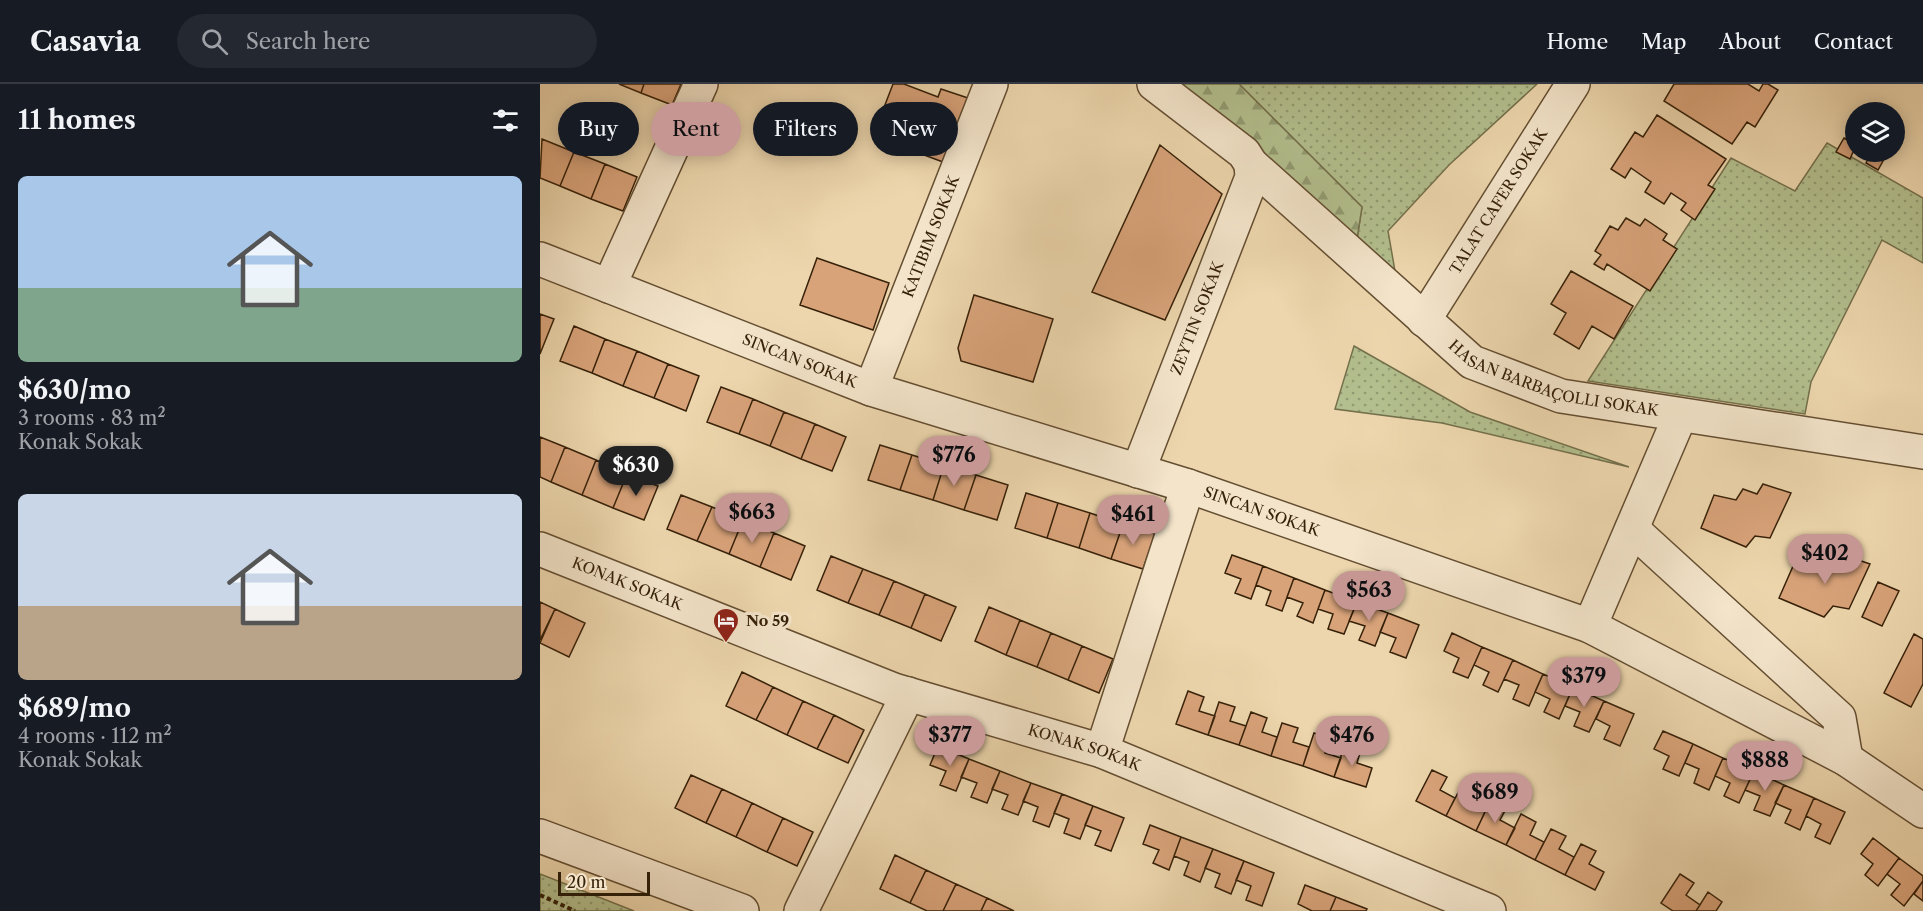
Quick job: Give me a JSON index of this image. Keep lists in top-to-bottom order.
{
  "streets": {
    "street": [
      "TALAT CAFER SOKAK",
      "KATIBIM SOKAK",
      "ZEYTIN SOKAK",
      "SINCAN SOKAK",
      "HASAN BARBAÇOLLI SOKAK",
      "KONAK SOKAK"
    ]
  },
  "crossings": [
    ["TALAT CAFER SOKAK", "HASAN BARBAÇOLLI SOKAK"],
    ["KATIBIM SOKAK", "SINCAN SOKAK"],
    ["ZEYTIN SOKAK", "SINCAN SOKAK"],
    ["ZEYTIN SOKAK", "HASAN BARBAÇOLLI SOKAK"]
  ],
  "places": {
    "hotel": ["No 59"]
  },
  "scale_bar": "20 m",
  "page": {
    "header": "Casavia",
    "search": "Search here",
    "nav": [
      "Home",
      "Map",
      "About",
      "Contact"
    ],
    "heading": "11 homes",
    "chip": [
      "Buy",
      "Rent",
      "Filters",
      "New"
    ],
    "list": [
      {
        "name": "$630/mo",
        "note": "3 rooms · 83 m² · Konak Sokak"
      },
      {
        "name": "$689/mo",
        "note": "4 rooms · 112 m² · Konak Sokak"
      }
    ],
    "price": [
      "$776",
      "$630",
      "$663",
      "$461",
      "$402",
      "$563",
      "$379",
      "$377",
      "$476",
      "$888",
      "$689"
    ],
    "scale": "20 m"
  }
}
